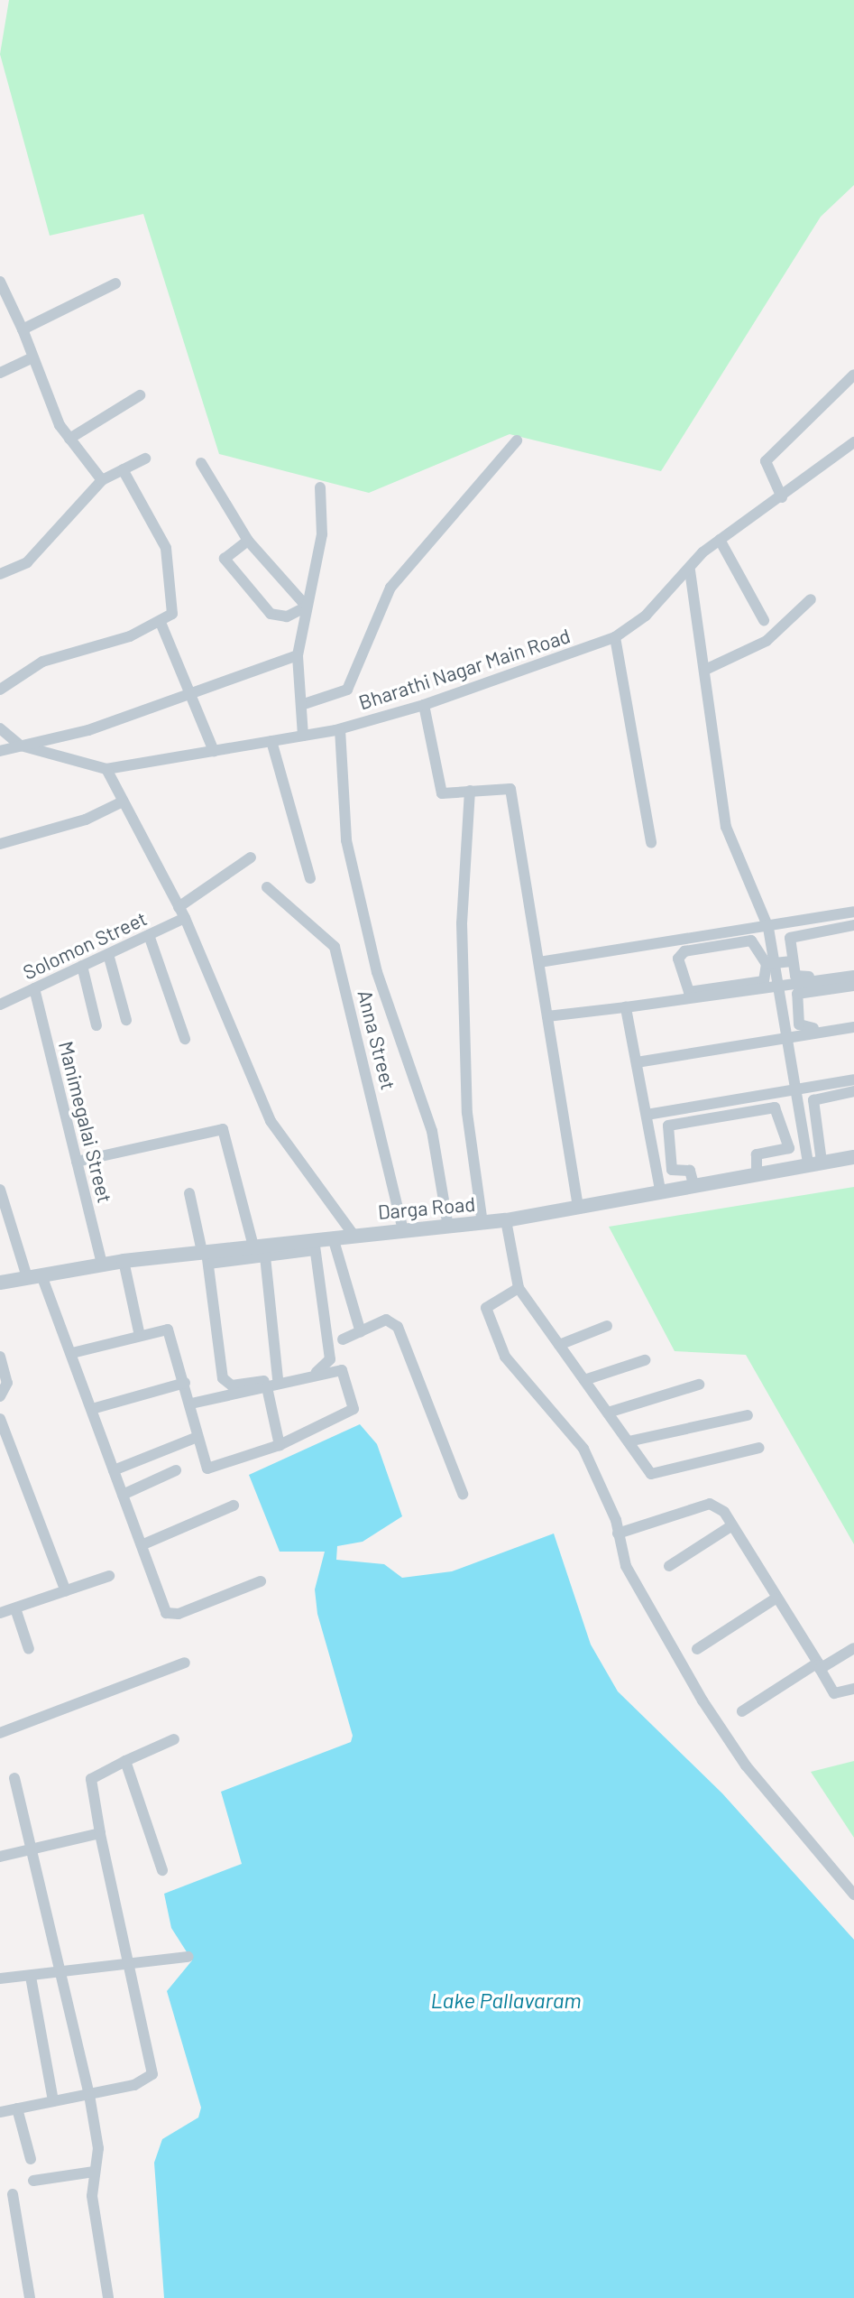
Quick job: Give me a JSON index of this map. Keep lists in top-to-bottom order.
{
  "streets": {
    "street": [
      "Bharathi Nagar Main Road",
      "Solomon Street",
      "Anna Street",
      "Manimegalai Street",
      "Darga Road"
    ]
  },
  "crossings": [
    ["Solomon Street", "Manimegalai Street"],
    ["Anna Street", "Darga Road"],
    ["Manimegalai Street", "Darga Road"]
  ],
  "water": ["Lake Pallavaram"]
}
